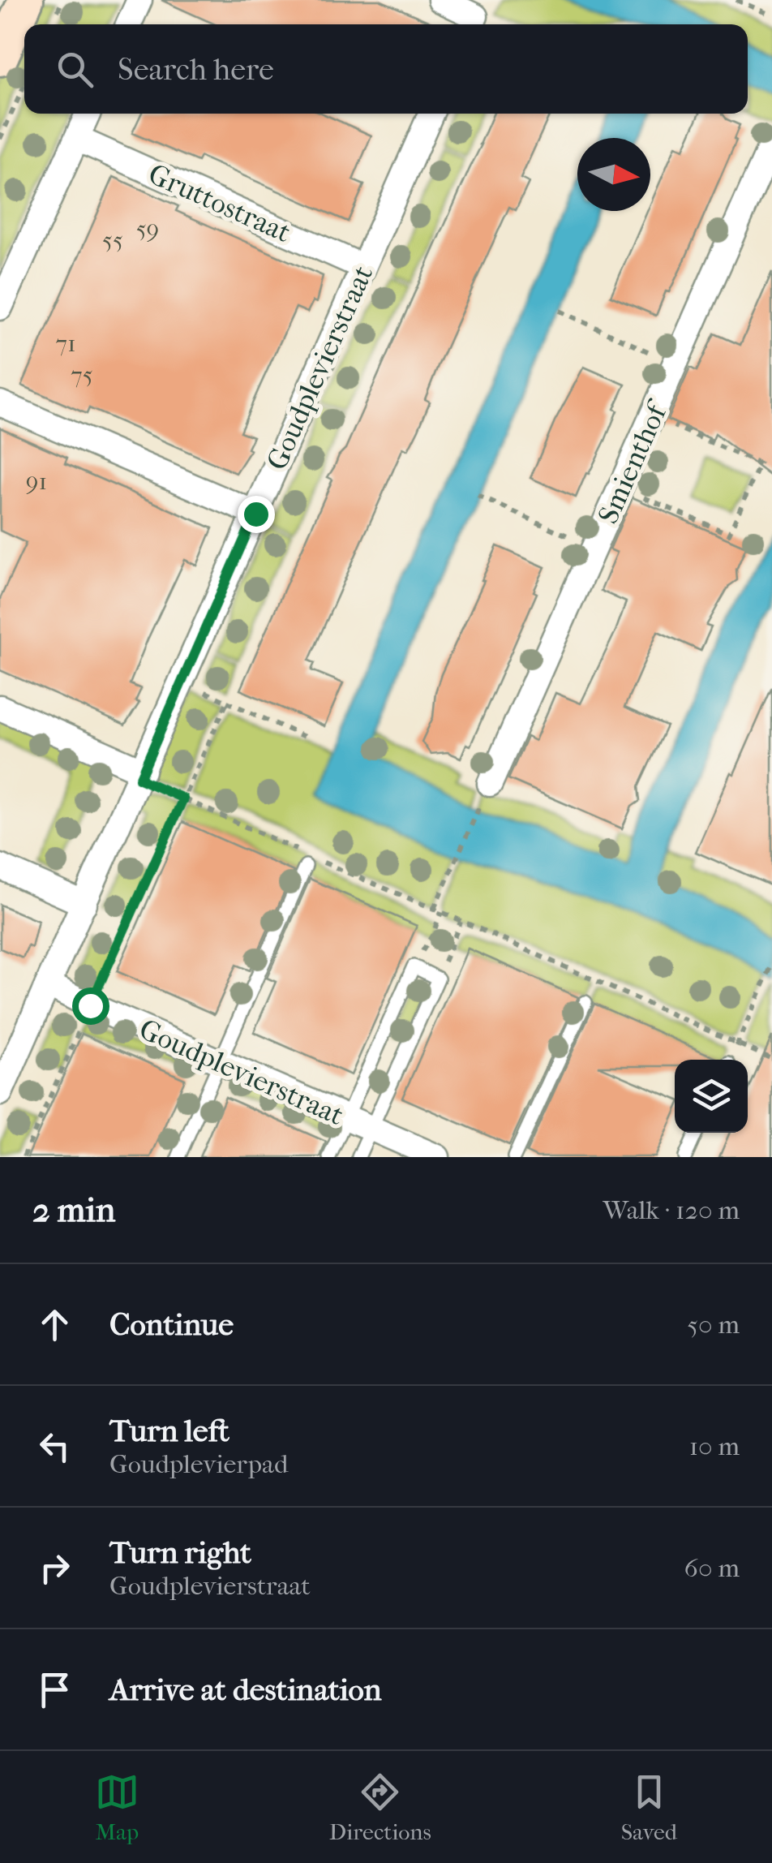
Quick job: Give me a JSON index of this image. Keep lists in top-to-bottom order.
{
  "streets": {
    "street": ["Gruttostraat", "Goudplevierstraat", "Smienthof"]
  },
  "crossings": [
    ["Gruttostraat", "Goudplevierstraat"]
  ],
  "house_numbers": [
    "59",
    "55",
    "71",
    "75",
    "91"
  ],
  "north": "right",
  "page": {
    "search": "Search here",
    "heading": ["2 min", "Walk · 120 m"],
    "list": [
      ["Continue", "50 m"],
      ["Turn left", "Goudplevierpad", "10 m"],
      ["Turn right", "Goudplevierstraat", "60 m"],
      "Arrive at destination"
    ],
    "nav": ["Map", "Directions", "Saved"]
  }
}
